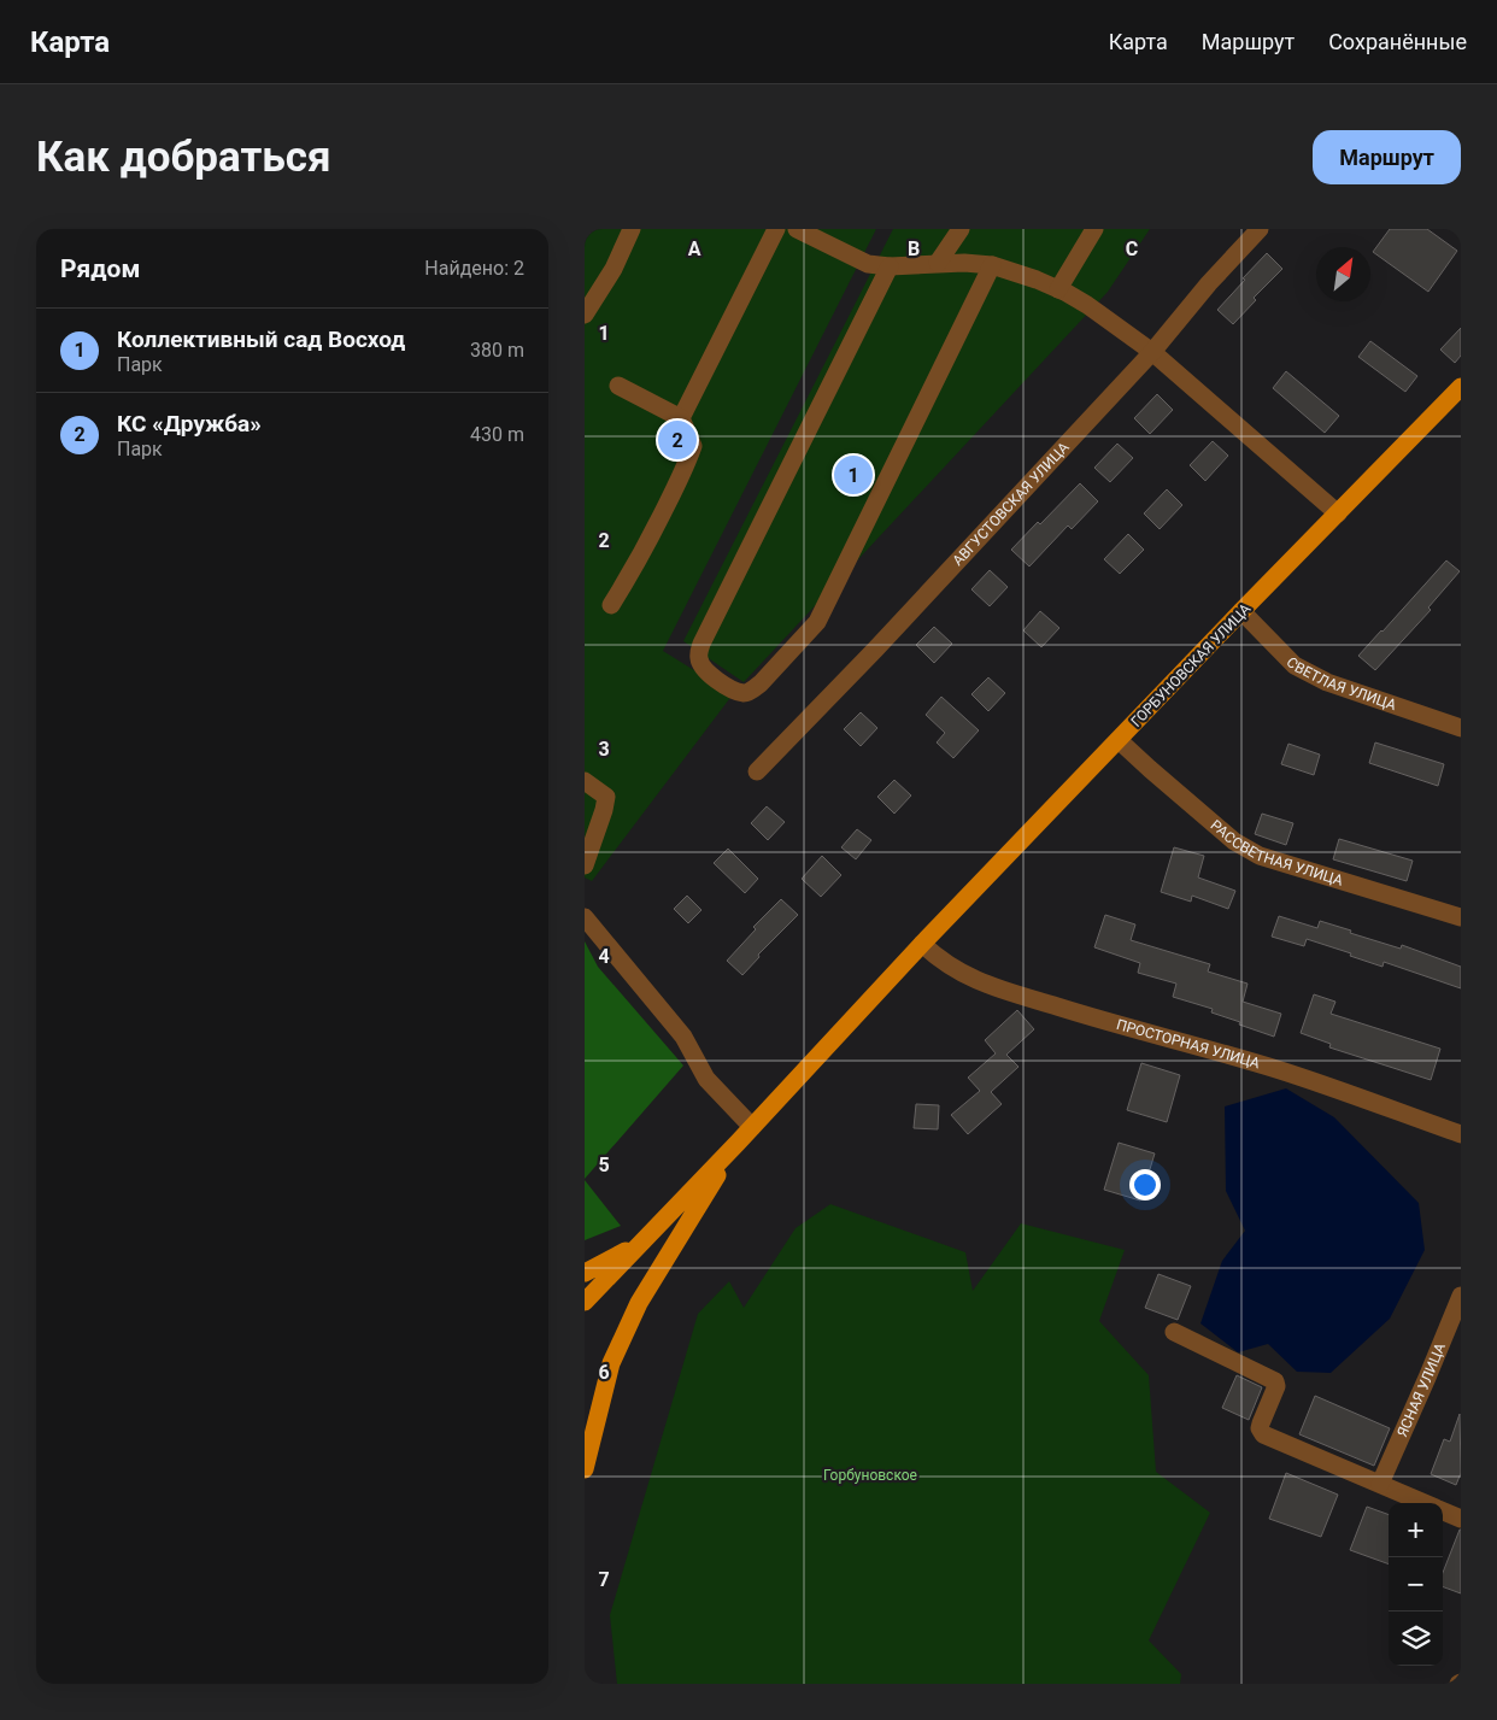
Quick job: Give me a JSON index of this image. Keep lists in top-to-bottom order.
{
  "streets": {
    "main road": ["ГОРБУНОВСКАЯ УЛИЦА"],
    "street": [
      "АВГУСТОВСКАЯ УЛИЦА",
      "СВЕТЛАЯ УЛИЦА",
      "РАССВЕТНАЯ УЛИЦА",
      "ПРОСТОРНАЯ УЛИЦА",
      "ЯСНАЯ УЛИЦА"
    ]
  },
  "crossings": [
    ["ГОРБУНОВСКАЯ УЛИЦА", "СВЕТЛАЯ УЛИЦА"],
    ["ГОРБУНОВСКАЯ УЛИЦА", "РАССВЕТНАЯ УЛИЦА"],
    ["ГОРБУНОВСКАЯ УЛИЦА", "ПРОСТОРНАЯ УЛИЦА"]
  ],
  "parks": ["Горбуновское"],
  "north": "top right",
  "page": {
    "header": "Карта",
    "nav": ["Карта", "Маршрут", "Сохранённые"],
    "buttons": "Маршрут",
    "title": "Как добраться",
    "heading": ["Рядом", "Найдено: 2"],
    "list": [
      {
        "mark": "1",
        "name": "Коллективный сад Восход",
        "note": "Парк",
        "value": "380 m"
      },
      {
        "mark": "2",
        "name": "КС «Дружба»",
        "note": "Парк",
        "value": "430 m"
      }
    ],
    "pins": ["2", "1"],
    "map_buttons": ["+", "−"]
  },
  "grid": {
    "columns": ["A", "B", "C"],
    "rows": [
      "1",
      "2",
      "3",
      "4",
      "5",
      "6",
      "7"
    ]
  }
}
